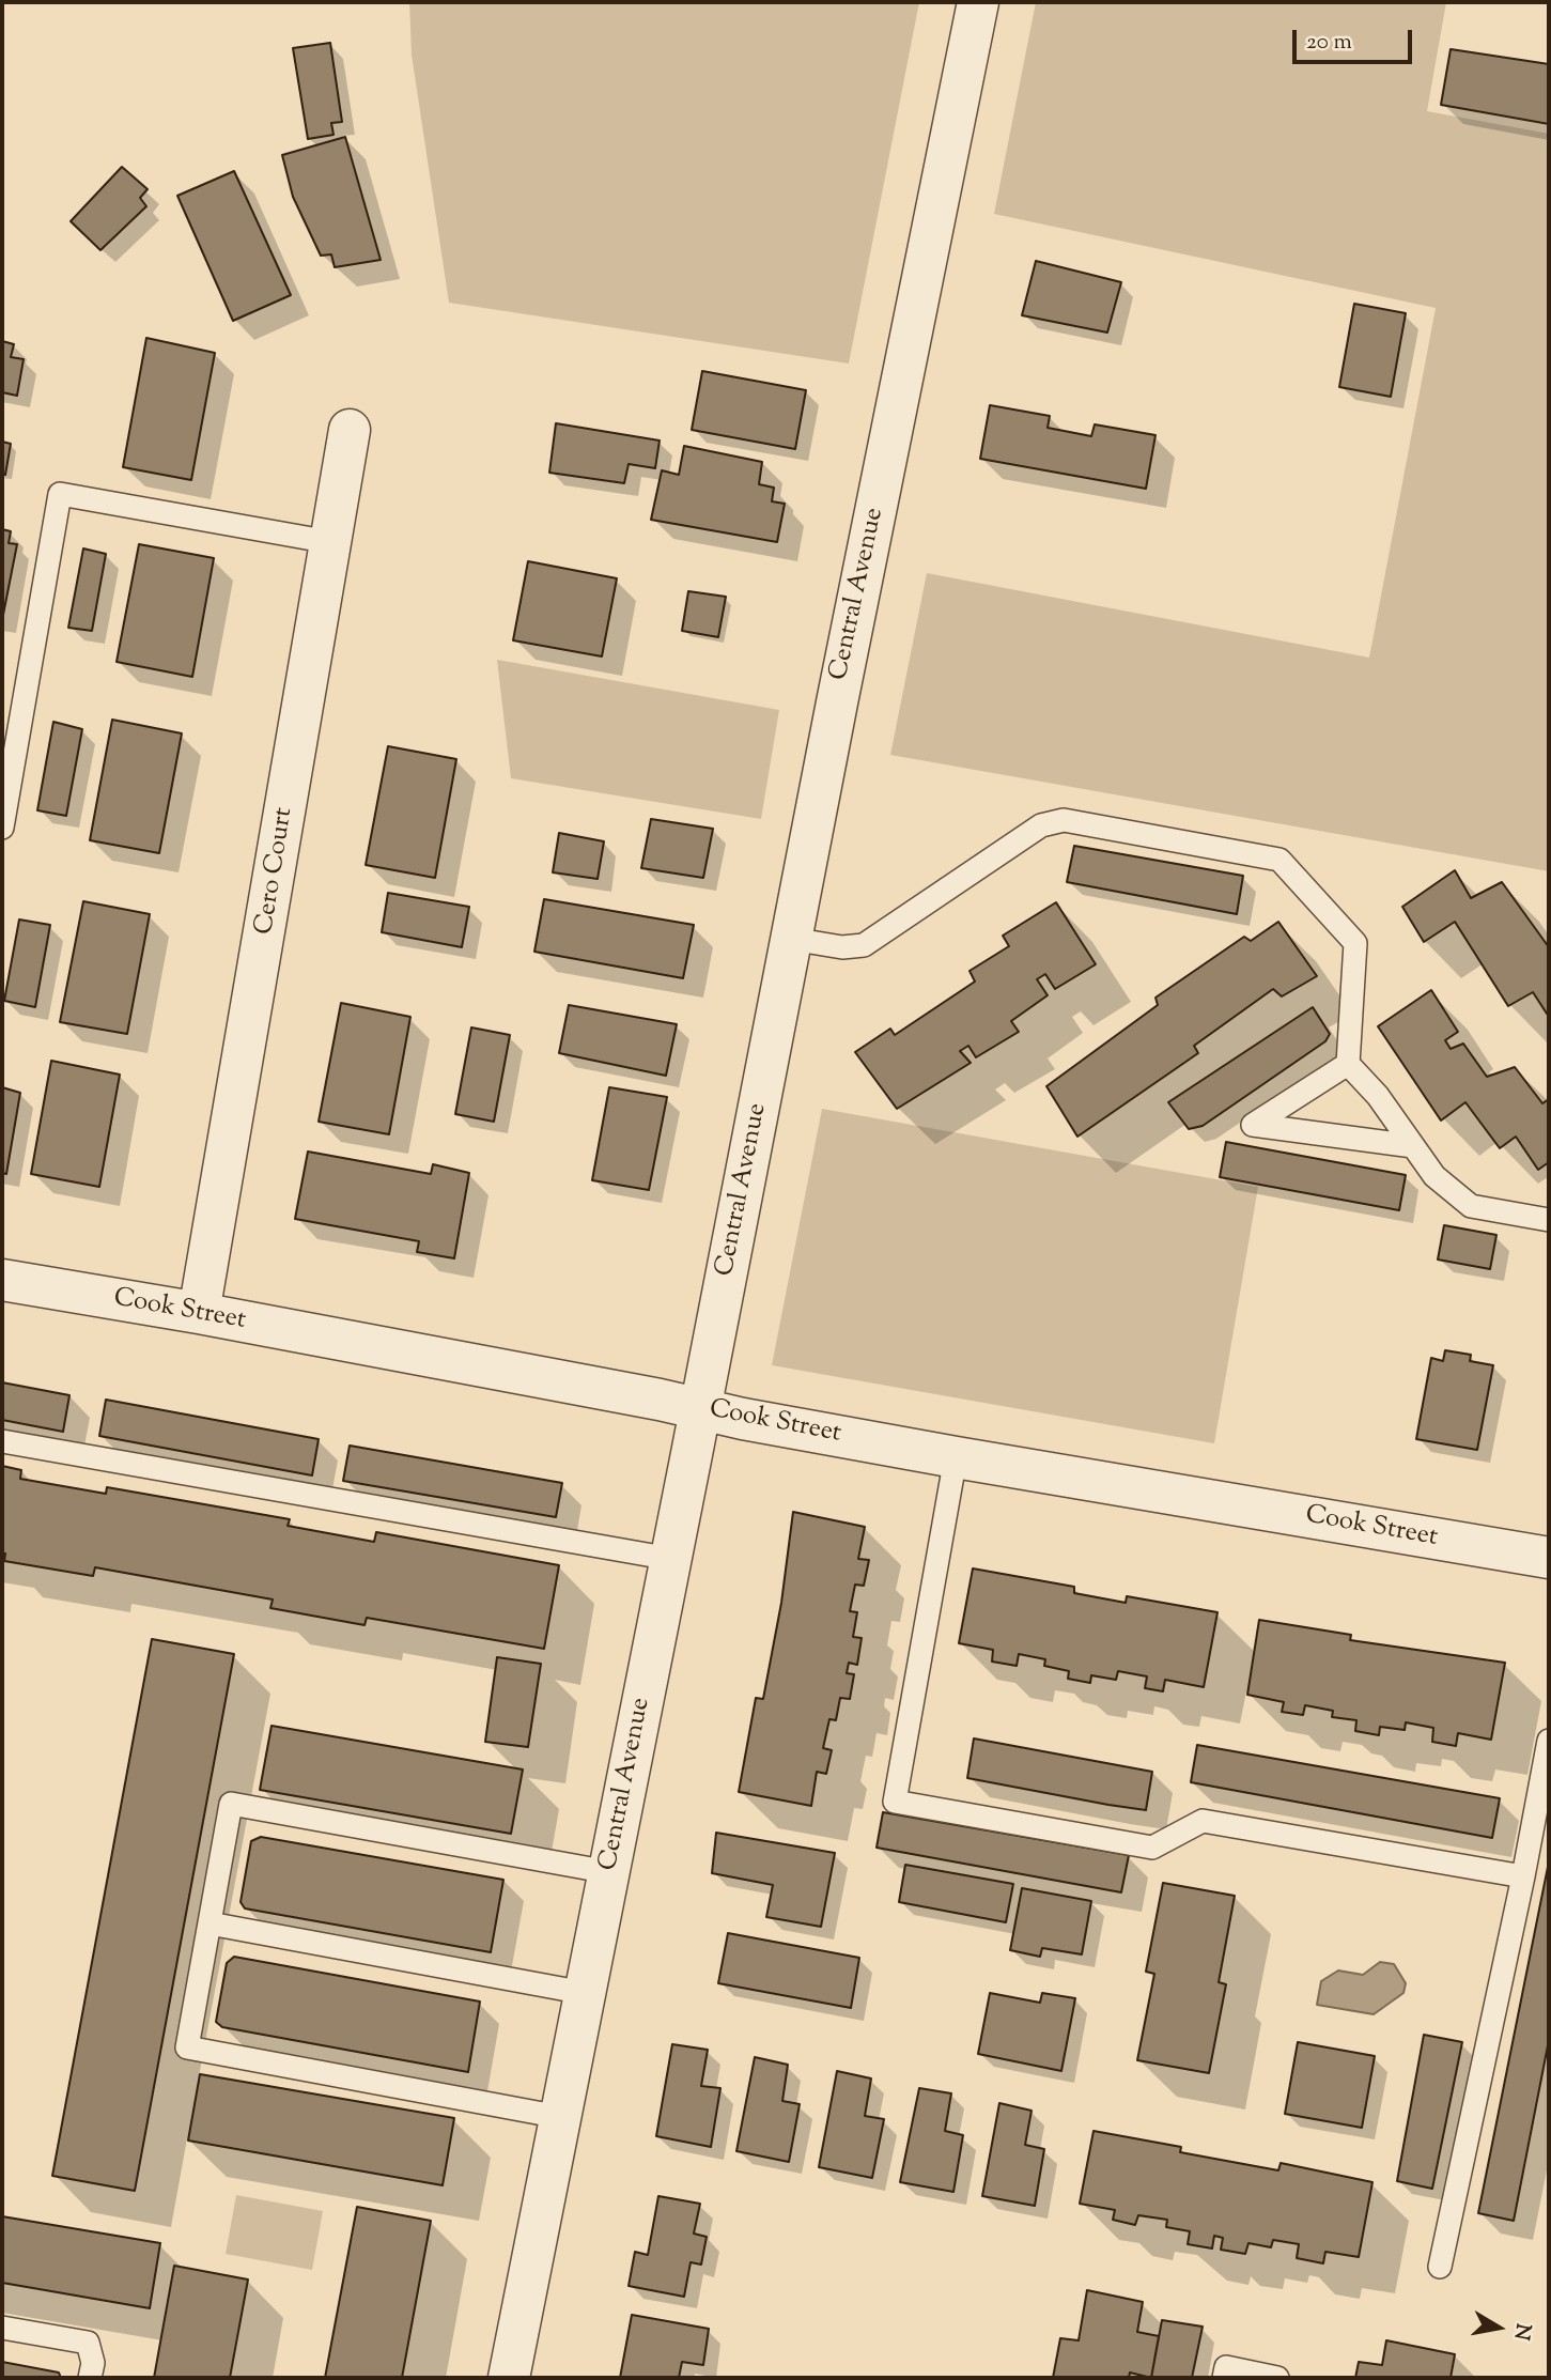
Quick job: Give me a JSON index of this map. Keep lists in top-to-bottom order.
{
  "streets": {
    "street": ["Central Avenue", "Cero Court", "Cook Street"]
  },
  "crossings": [
    ["Central Avenue", "Cook Street"],
    ["Cero Court", "Cook Street"]
  ],
  "scale_bar": "20 m",
  "north": "right"
}
